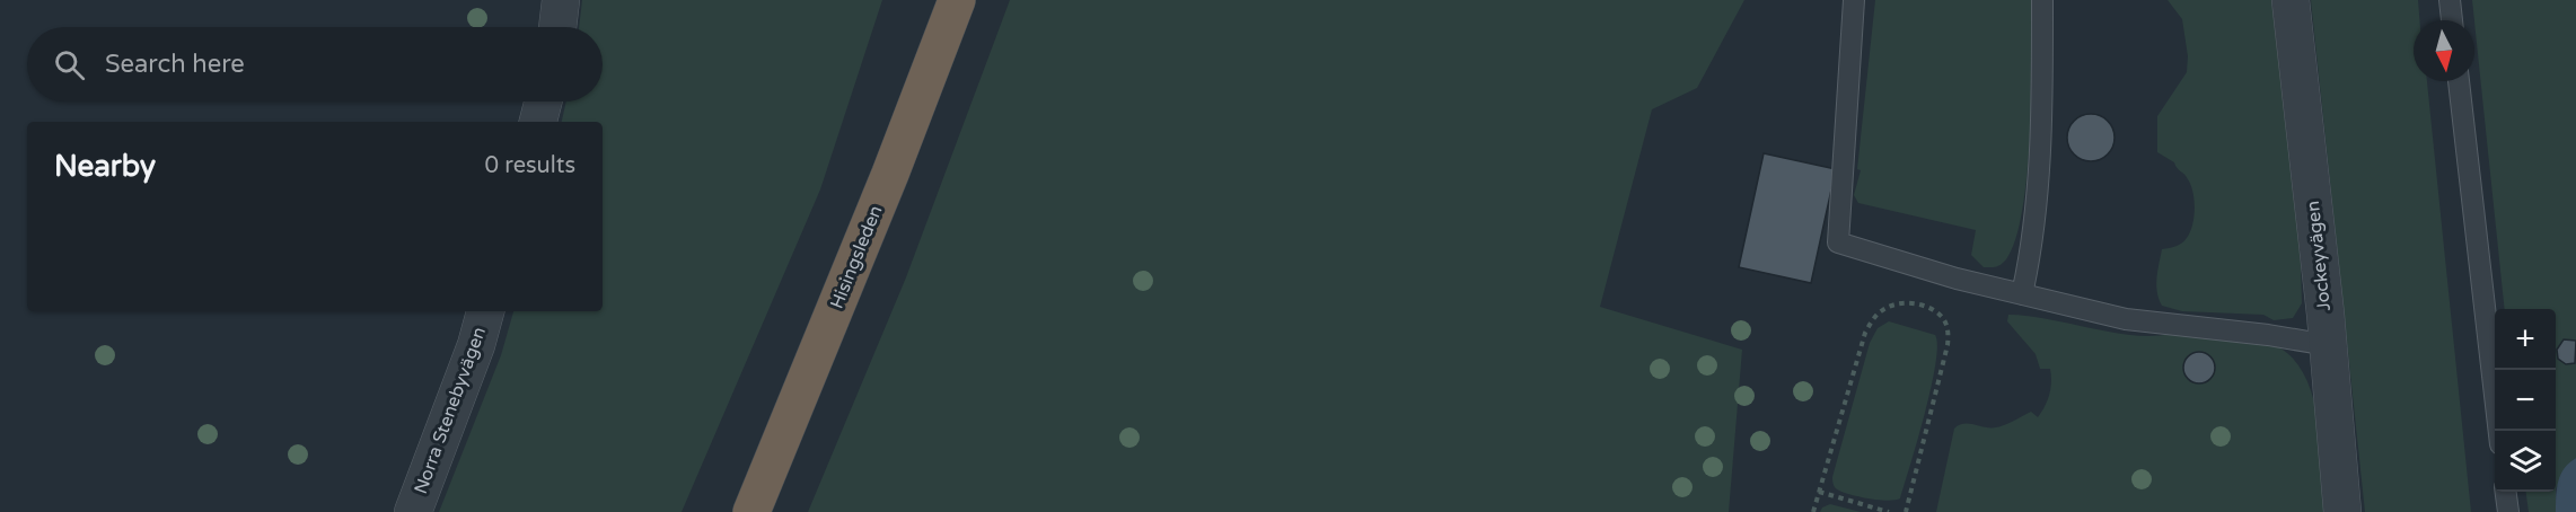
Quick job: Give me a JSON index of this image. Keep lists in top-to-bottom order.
{
  "streets": {
    "highway": ["Hisingsleden"],
    "street": ["Jockeyvägen", "Norra Stenebyvägen"]
  },
  "north": "bottom",
  "page": {
    "search": "Search here",
    "heading": ["Nearby", "0 results"],
    "map_buttons": ["+", "−"]
  }
}
